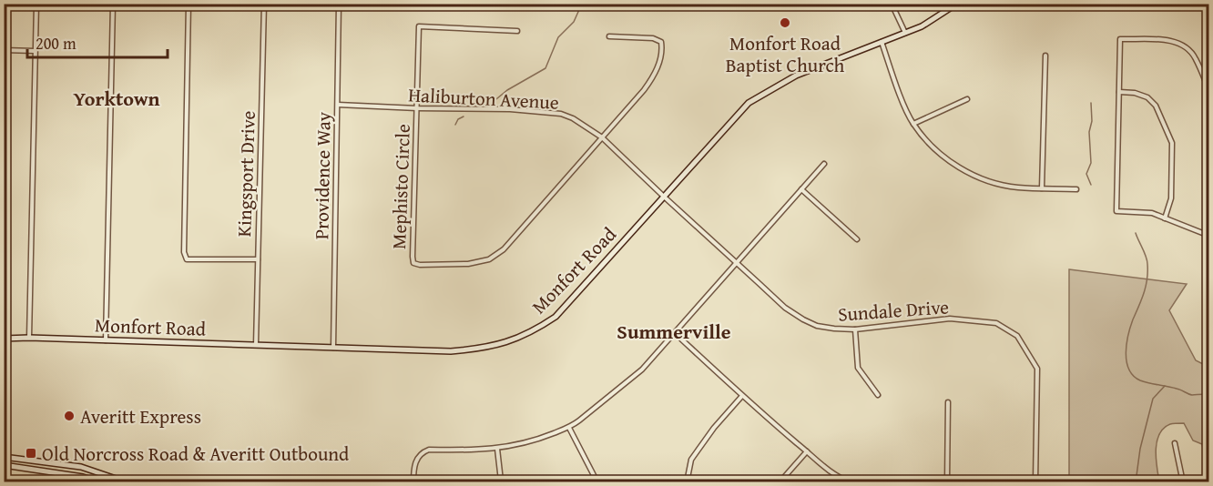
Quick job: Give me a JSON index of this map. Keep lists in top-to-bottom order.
{
  "streets": {
    "street": [
      "Haliburton Avenue",
      "Kingsport Drive",
      "Providence Way",
      "Mephisto Circle",
      "Monfort Road",
      "Sundale Drive"
    ]
  },
  "crossings": [
    ["Haliburton Avenue", "Providence Way"],
    ["Haliburton Avenue", "Mephisto Circle"],
    ["Haliburton Avenue", "Monfort Road"],
    ["Haliburton Avenue", "Sundale Drive"],
    ["Kingsport Drive", "Monfort Road"],
    ["Providence Way", "Monfort Road"],
    ["Monfort Road", "Sundale Drive"]
  ],
  "districts": ["Yorktown", "Summerville"],
  "places": {
    "other": ["Monfort Road Baptist Church", "Averitt Express"],
    "transit": ["Old Norcross Road & Averitt Outbound"]
  },
  "scale_bar": "200 m"
}
